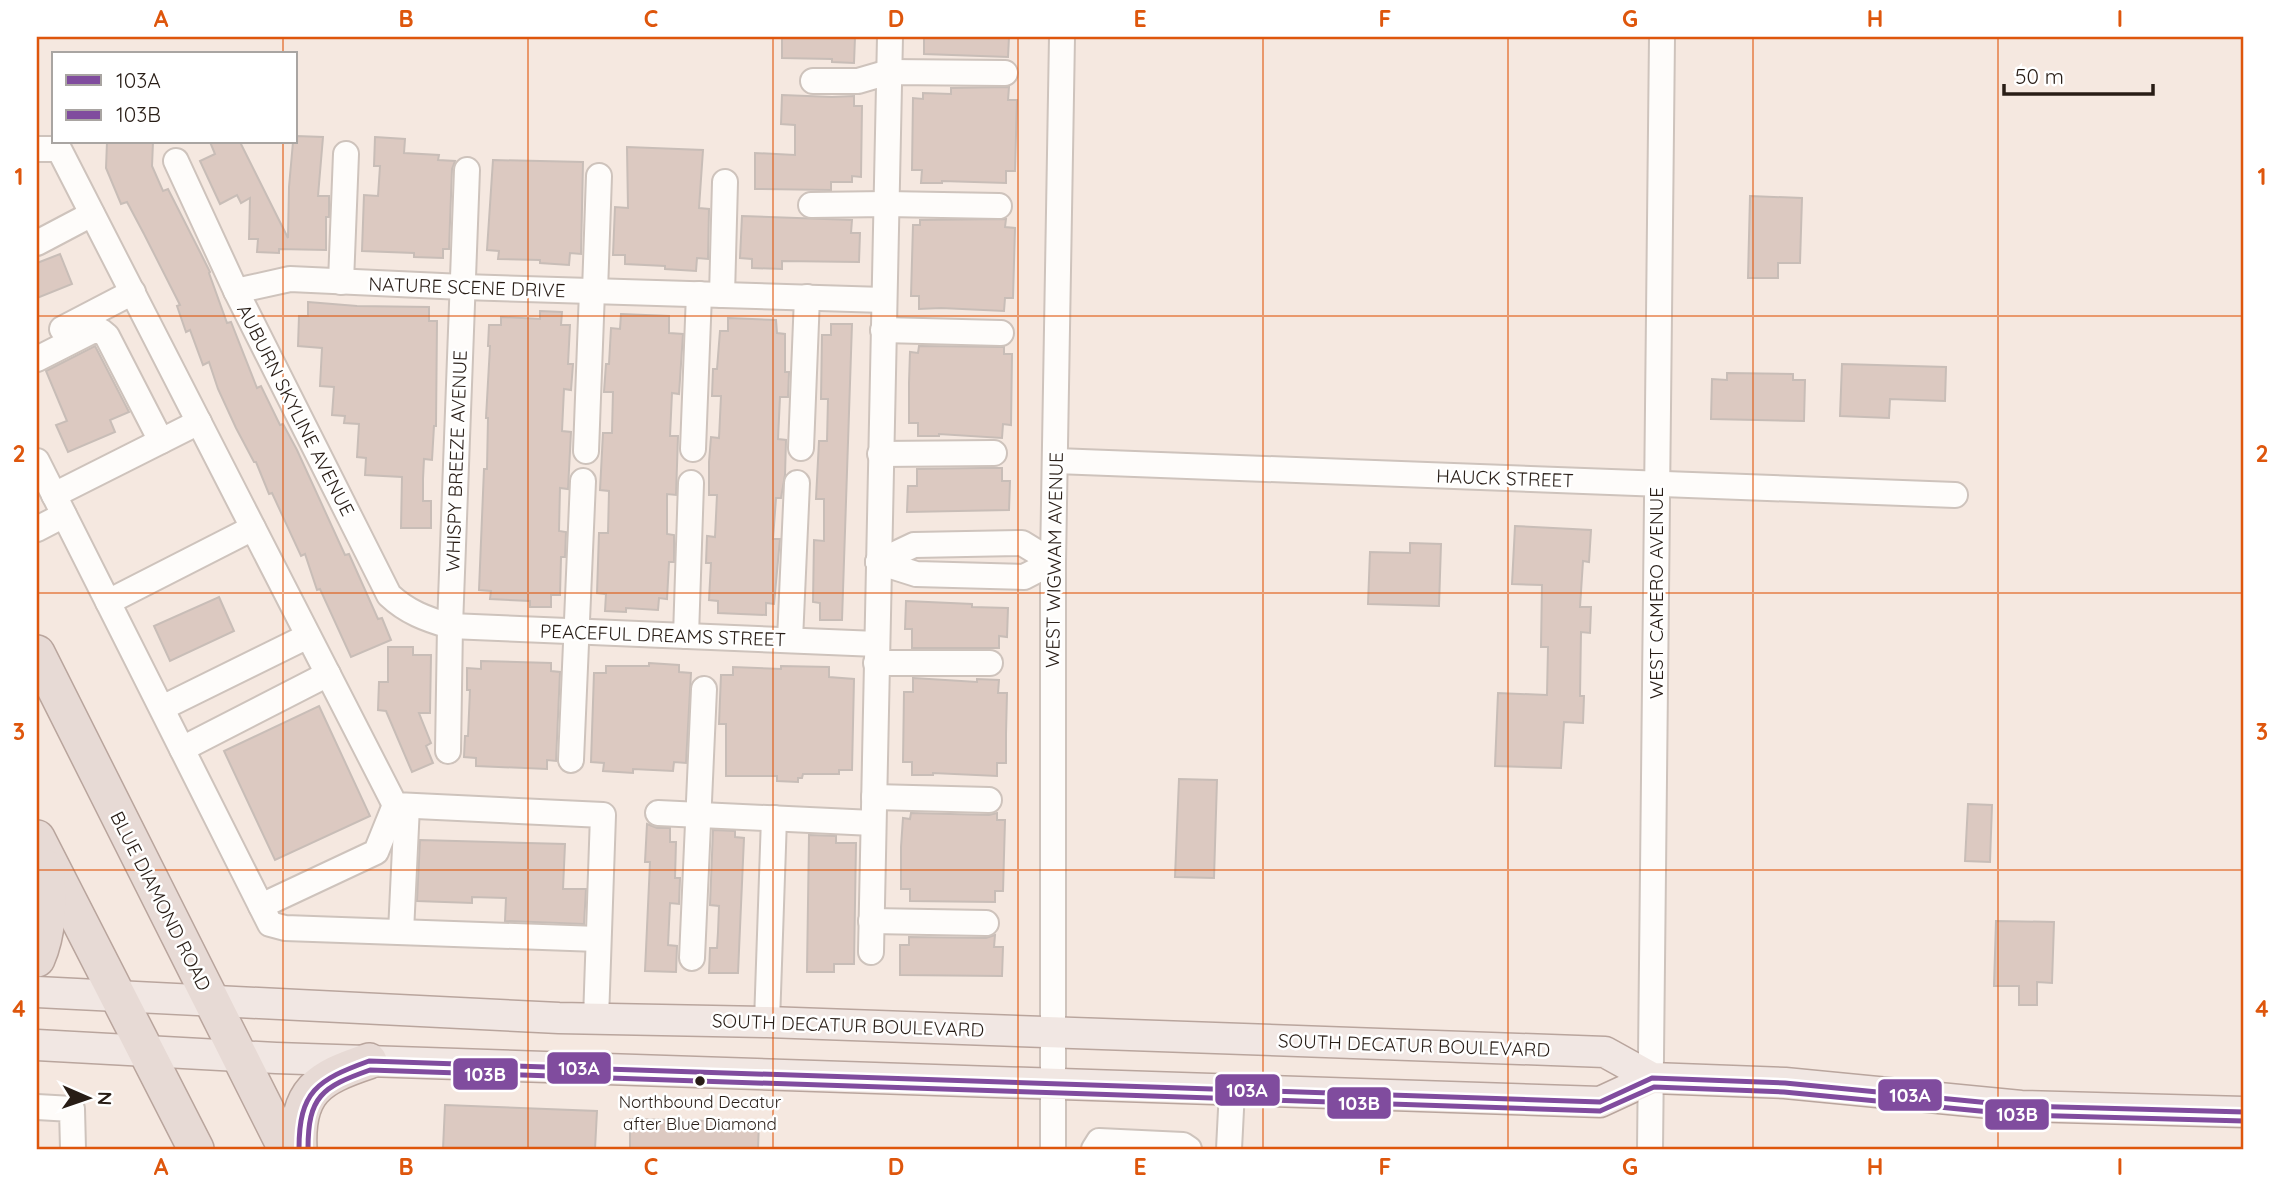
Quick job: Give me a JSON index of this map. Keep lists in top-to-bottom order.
{
  "streets": {
    "highway": ["BLUE DIAMOND ROAD"],
    "main road": ["SOUTH DECATUR BOULEVARD"],
    "street": [
      "NATURE SCENE DRIVE",
      "AUBURN SKYLINE AVENUE",
      "WHISPY BREEZE AVENUE",
      "HAUCK STREET",
      "WEST WIGWAM AVENUE",
      "WEST CAMERO AVENUE",
      "PEACEFUL DREAMS STREET"
    ]
  },
  "crossings": [
    ["NATURE SCENE DRIVE", "AUBURN SKYLINE AVENUE"],
    ["NATURE SCENE DRIVE", "WHISPY BREEZE AVENUE"],
    ["AUBURN SKYLINE AVENUE", "WHISPY BREEZE AVENUE"],
    ["AUBURN SKYLINE AVENUE", "PEACEFUL DREAMS STREET"],
    ["WHISPY BREEZE AVENUE", "PEACEFUL DREAMS STREET"],
    ["HAUCK STREET", "WEST WIGWAM AVENUE"],
    ["HAUCK STREET", "WEST CAMERO AVENUE"],
    ["WEST WIGWAM AVENUE", "SOUTH DECATUR BOULEVARD"],
    ["WEST CAMERO AVENUE", "SOUTH DECATUR BOULEVARD"],
    ["BLUE DIAMOND ROAD", "SOUTH DECATUR BOULEVARD"]
  ],
  "places": ["Northbound Decatur after Blue Diamond"],
  "lines": ["transit line 103A", "transit line 103B"],
  "legend": ["103A", "103B"],
  "scale_bar": "50 m",
  "north": "right",
  "grid": {
    "columns": [
      "A",
      "B",
      "C",
      "D",
      "E",
      "F",
      "G",
      "H",
      "I"
    ],
    "rows": [
      "1",
      "2",
      "3",
      "4"
    ]
  }
}
